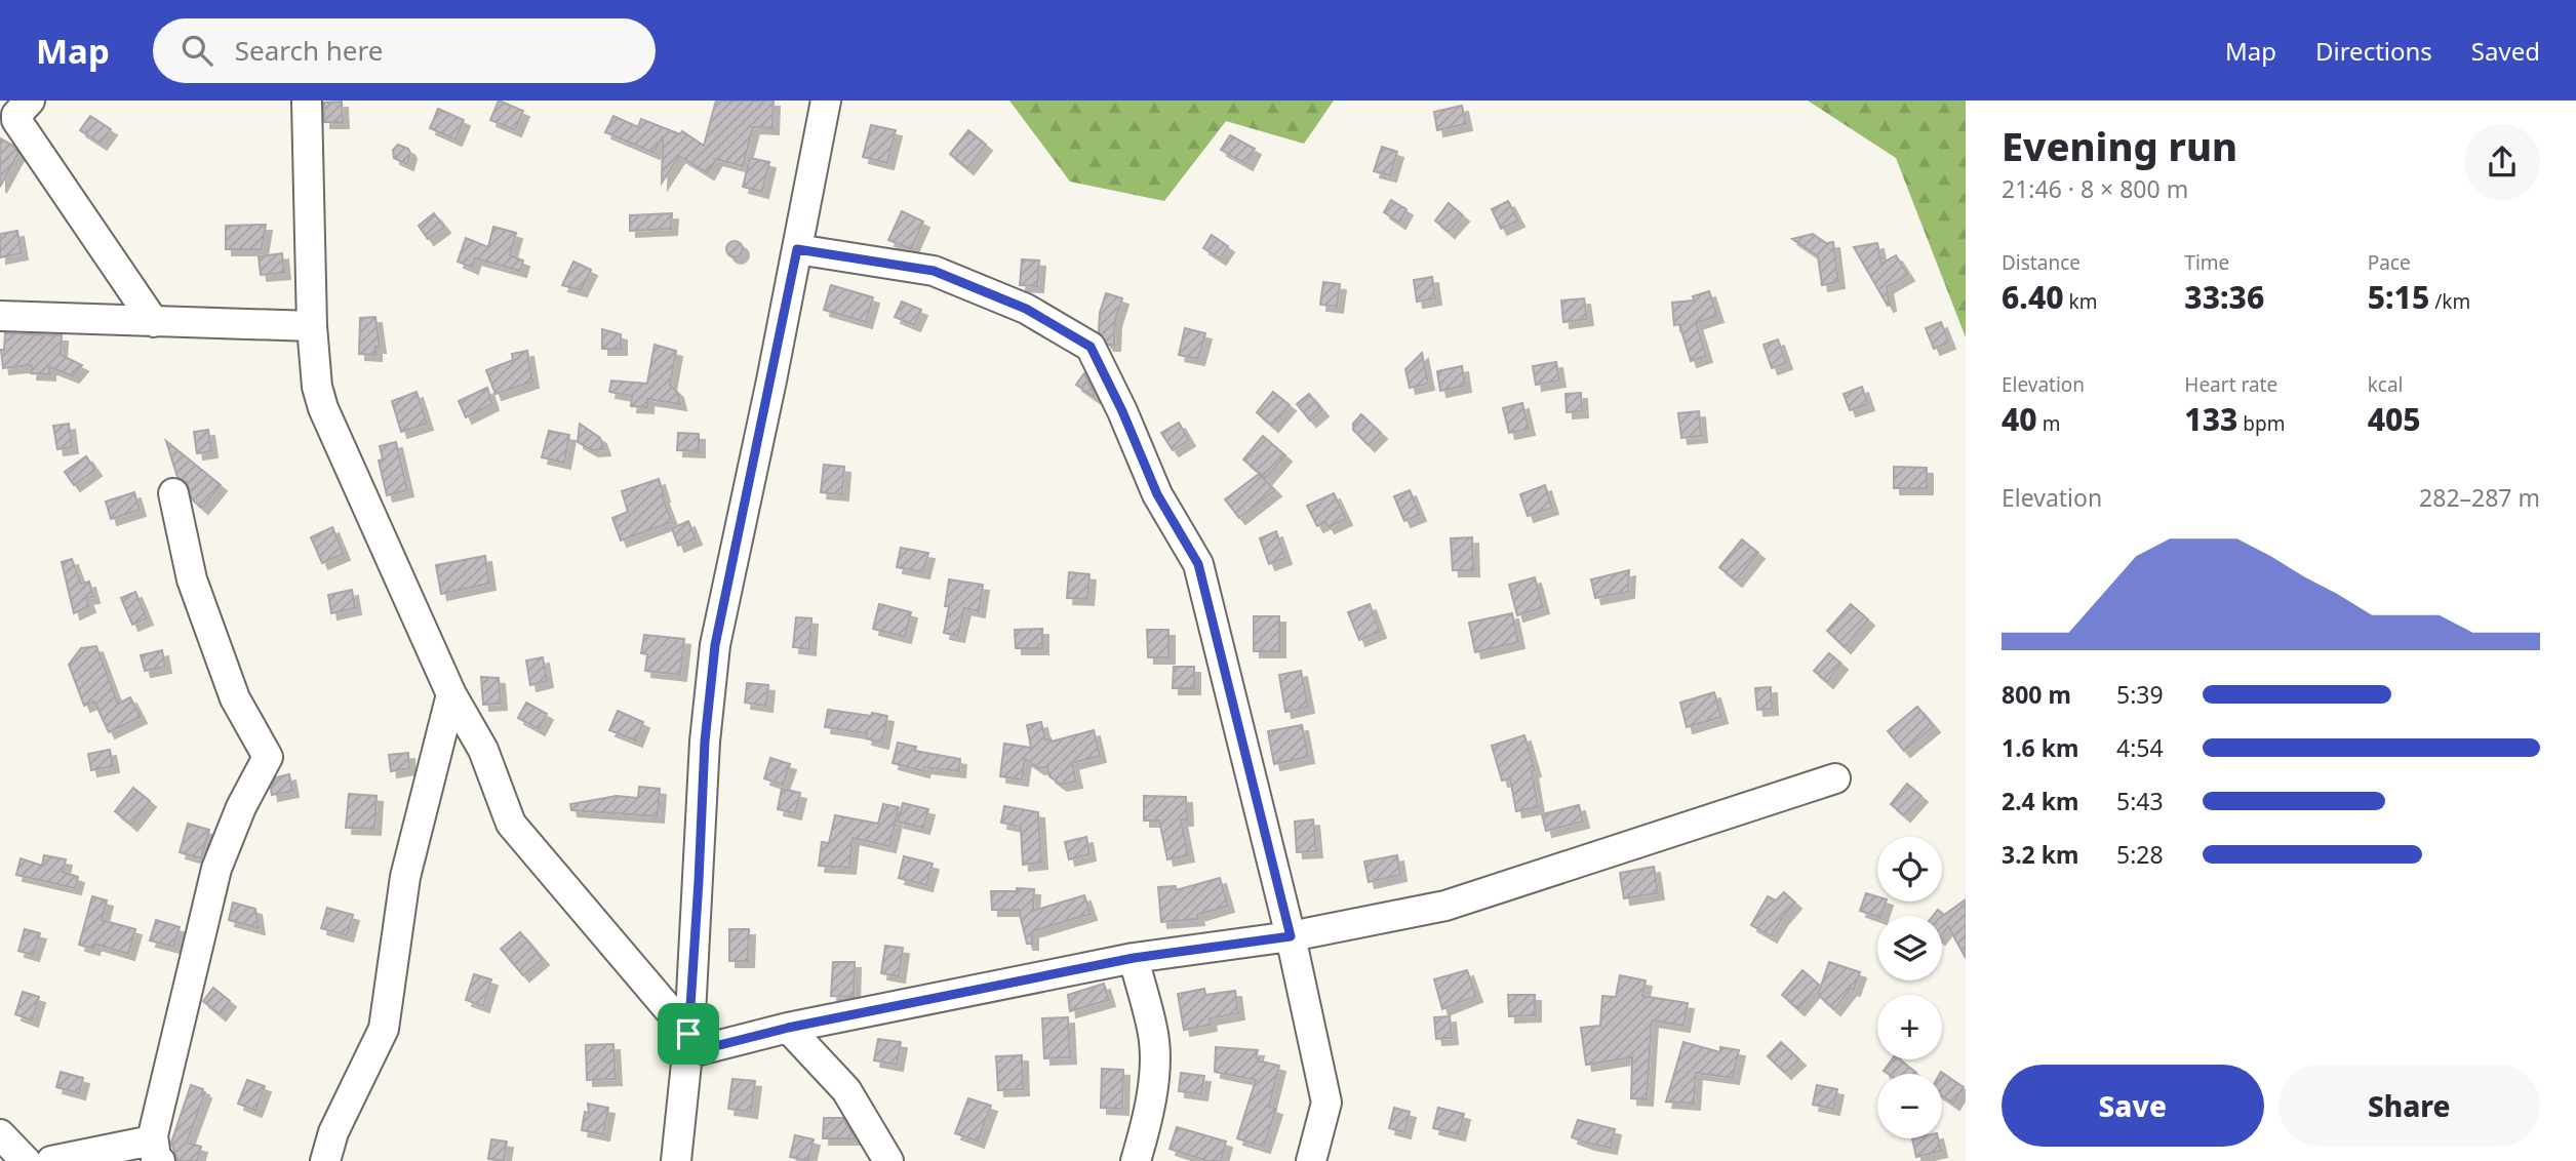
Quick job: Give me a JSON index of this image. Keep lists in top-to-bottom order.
{
  "page": {
    "header": "Map",
    "search": "Search here",
    "nav": ["Map", "Directions", "Saved"],
    "heading": ["Evening run", "21:46 · 8 × 800 m"],
    "stats": [
      ["Distance", "6.40 km"],
      ["Time", "33:36"],
      ["Pace", "5:15 /km"],
      ["Elevation", "40 m"],
      ["Heart rate", "133 bpm"],
      ["kcal", "405"]
    ],
    "chart": ["Elevation", "282–287 m"],
    "list": [
      {
        "name": "800 m",
        "note": "5:39"
      },
      {
        "name": "1.6 km",
        "note": "4:54"
      },
      {
        "name": "2.4 km",
        "note": "5:43"
      },
      {
        "name": "3.2 km",
        "note": "5:28"
      }
    ],
    "map_buttons": ["+", "−"],
    "buttons": ["Save", "Share"]
  }
}
